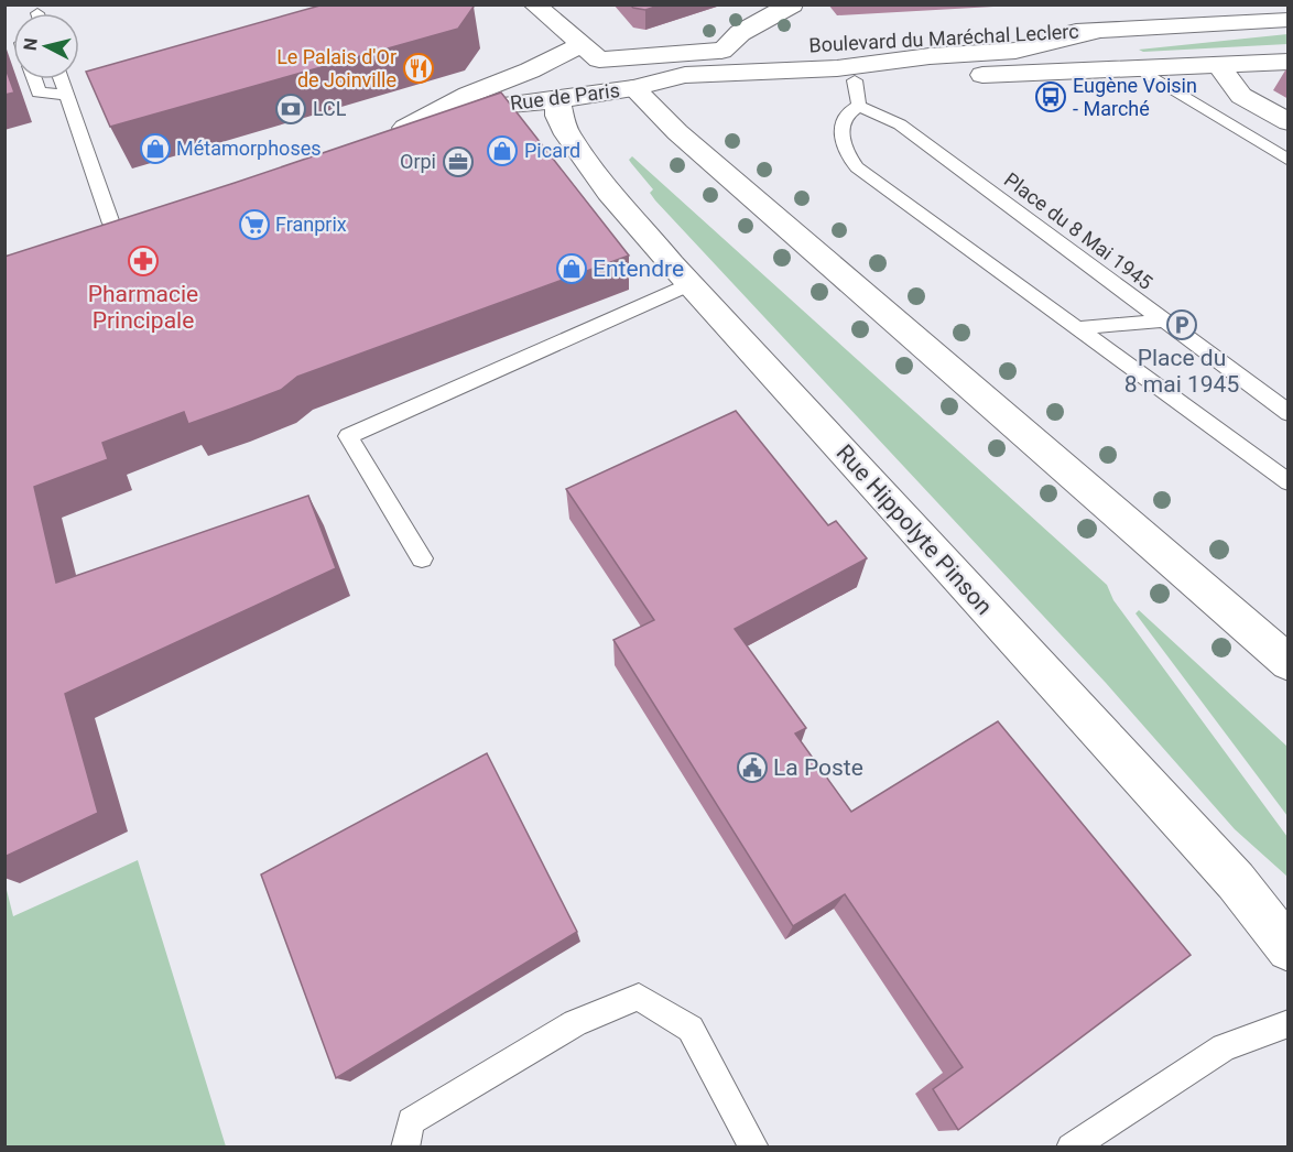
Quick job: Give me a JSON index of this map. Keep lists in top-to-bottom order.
{
  "streets": {
    "main road": ["Boulevard du Maréchal Leclerc", "Rue de Paris", "Rue Hippolyte Pinson"],
    "lane": ["Place du 8 Mai 1945"]
  },
  "crossings": [
    ["Boulevard du Maréchal Leclerc", "Rue de Paris"],
    ["Rue de Paris", "Rue Hippolyte Pinson"]
  ],
  "places": {
    "restaurant": ["Le Palais d'Or de Joinville"],
    "bus stop": ["Eugène Voisin - Marché"],
    "bank": ["LCL"],
    "shop": ["Métamorphoses", "Picard", "Entendre"],
    "office": ["Orpi"],
    "supermarket": ["Franprix"],
    "pharmacy": ["Pharmacie Principale"],
    "parking": ["Place du 8 mai 1945"],
    "public building": ["La Poste"]
  },
  "north": "left"
}
